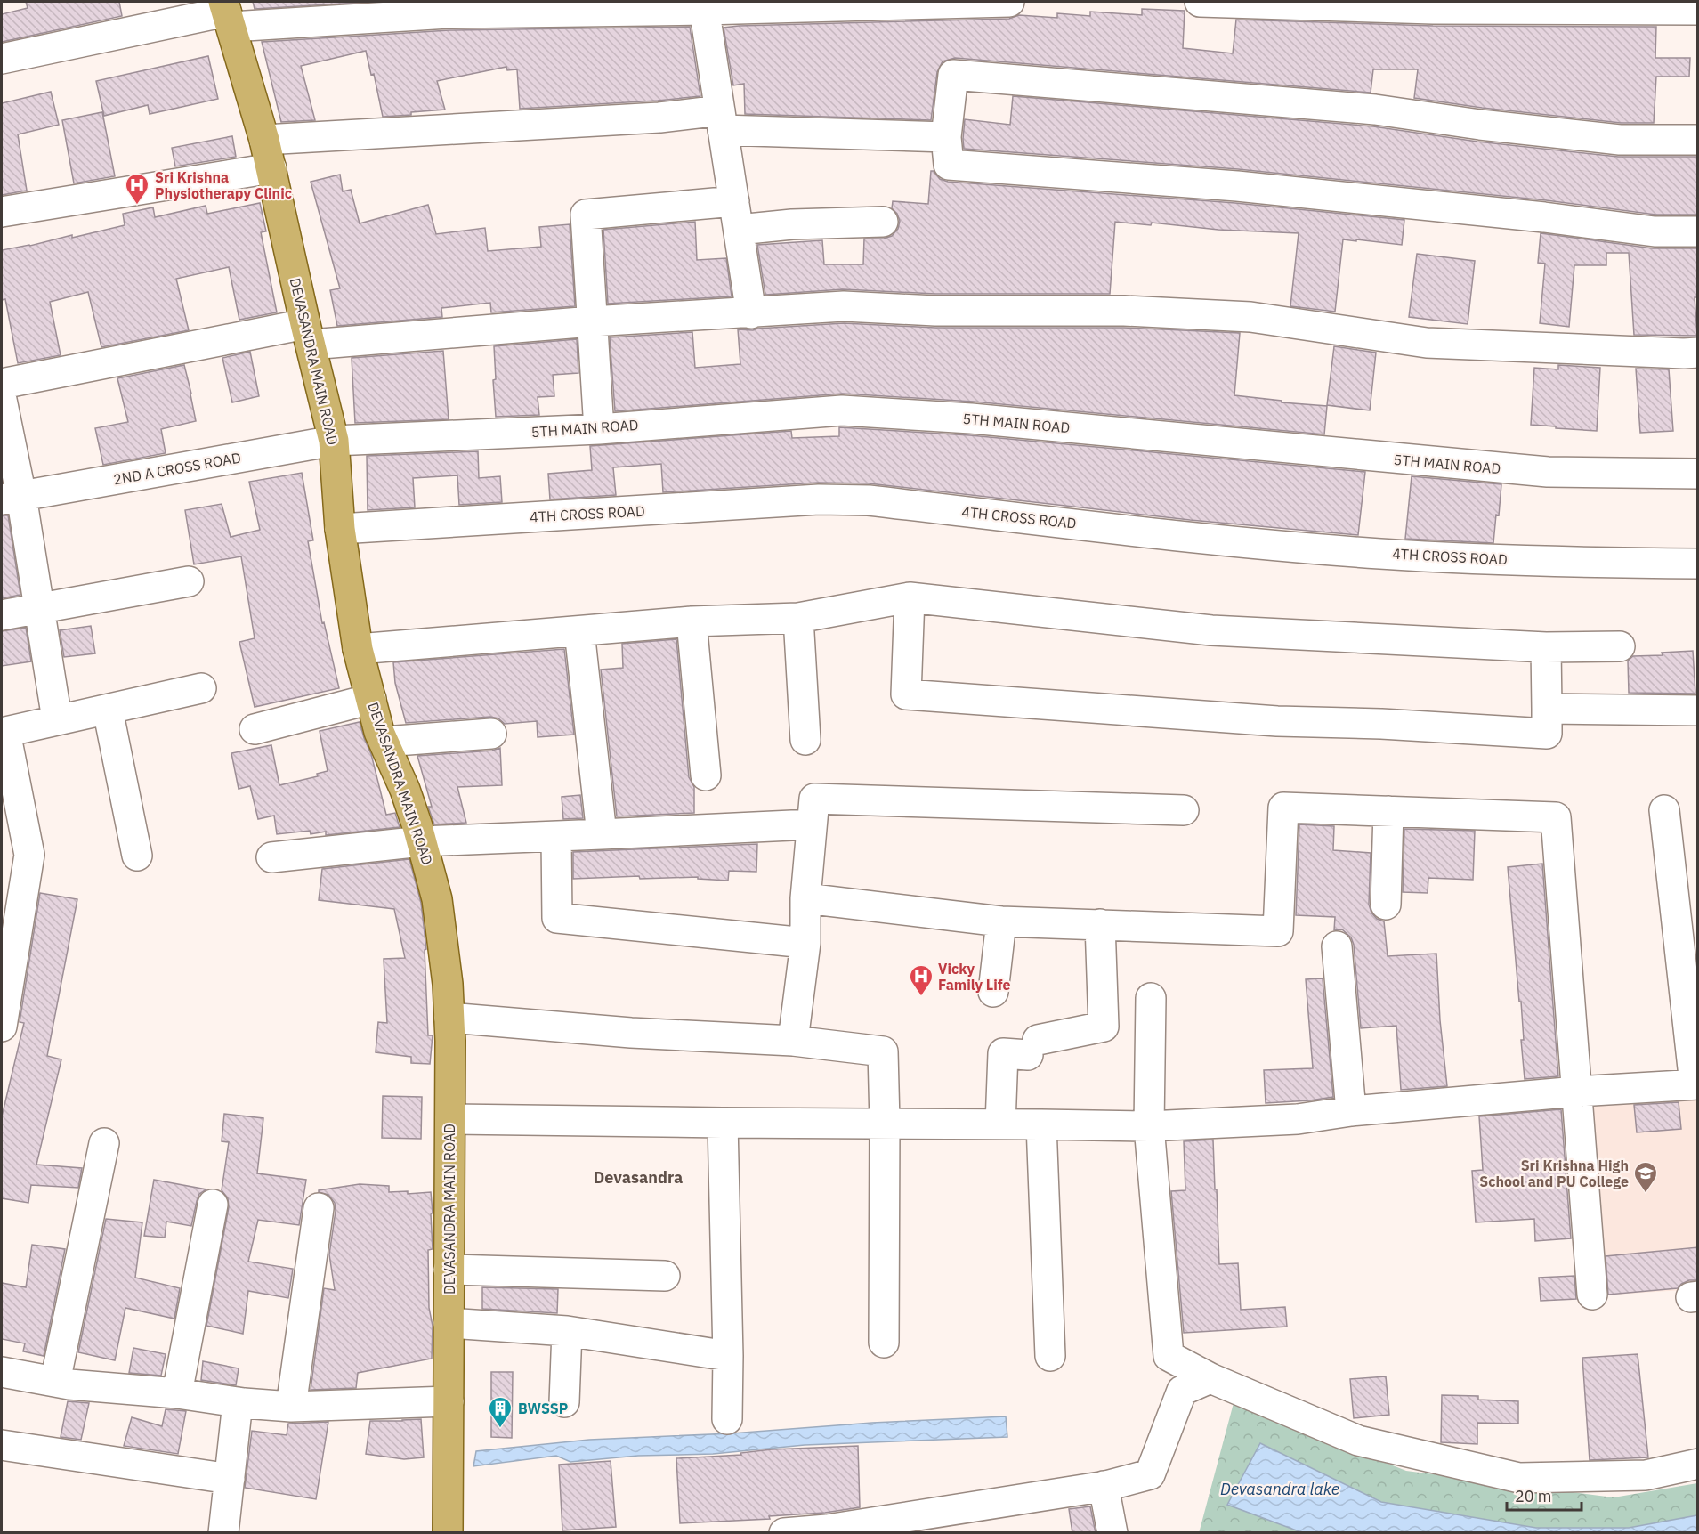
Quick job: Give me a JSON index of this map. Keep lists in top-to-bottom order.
{
  "streets": {
    "main road": ["DEVASANDRA MAIN ROAD"],
    "street": ["5TH MAIN ROAD", "2ND A CROSS ROAD", "4TH CROSS ROAD"]
  },
  "crossings": [
    ["DEVASANDRA MAIN ROAD", "5TH MAIN ROAD"],
    ["DEVASANDRA MAIN ROAD", "2ND A CROSS ROAD"],
    ["DEVASANDRA MAIN ROAD", "4TH CROSS ROAD"],
    ["5TH MAIN ROAD", "2ND A CROSS ROAD"]
  ],
  "districts": ["Devasandra"],
  "water": ["Devasandra lake"],
  "places": {
    "hospital": ["Sri Krishna Physiotherapy Clinic", "Vicky Family Life"],
    "school or university": ["Sri Krishna High School and PU College"],
    "building": ["BWSSP"]
  },
  "scale_bar": "20 m"
}
